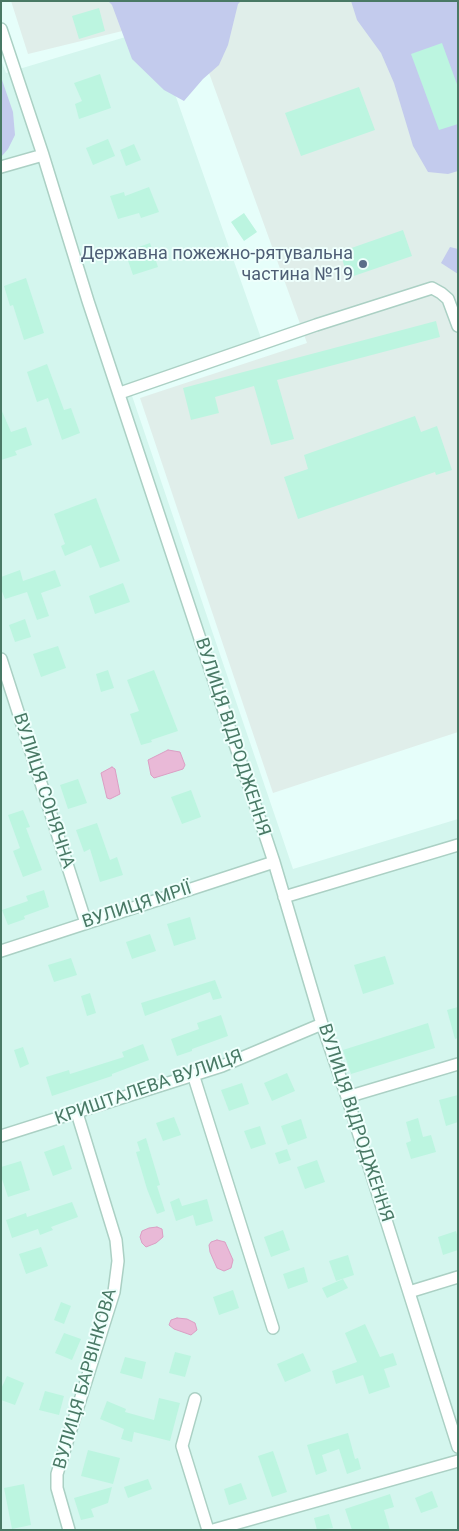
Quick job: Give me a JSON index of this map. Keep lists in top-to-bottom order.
{
  "streets": {
    "street": [
      "ВУЛИЦЯ ВІДРОДЖЕННЯ",
      "ВУЛИЦЯ СОНЯЧНА",
      "ВУЛИЦЯ МРІЇ",
      "КРИШТАЛЕВА ВУЛИЦЯ",
      "ВУЛИЦЯ БАРВІНКОВА"
    ]
  },
  "crossings": [
    ["ВУЛИЦЯ ВІДРОДЖЕННЯ", "ВУЛИЦЯ МРІЇ"],
    ["ВУЛИЦЯ ВІДРОДЖЕННЯ", "КРИШТАЛЕВА ВУЛИЦЯ"],
    ["ВУЛИЦЯ СОНЯЧНА", "ВУЛИЦЯ МРІЇ"],
    ["КРИШТАЛЕВА ВУЛИЦЯ", "ВУЛИЦЯ БАРВІНКОВА"]
  ],
  "places": ["Державна пожежно-рятувальна частина №19"]
}
